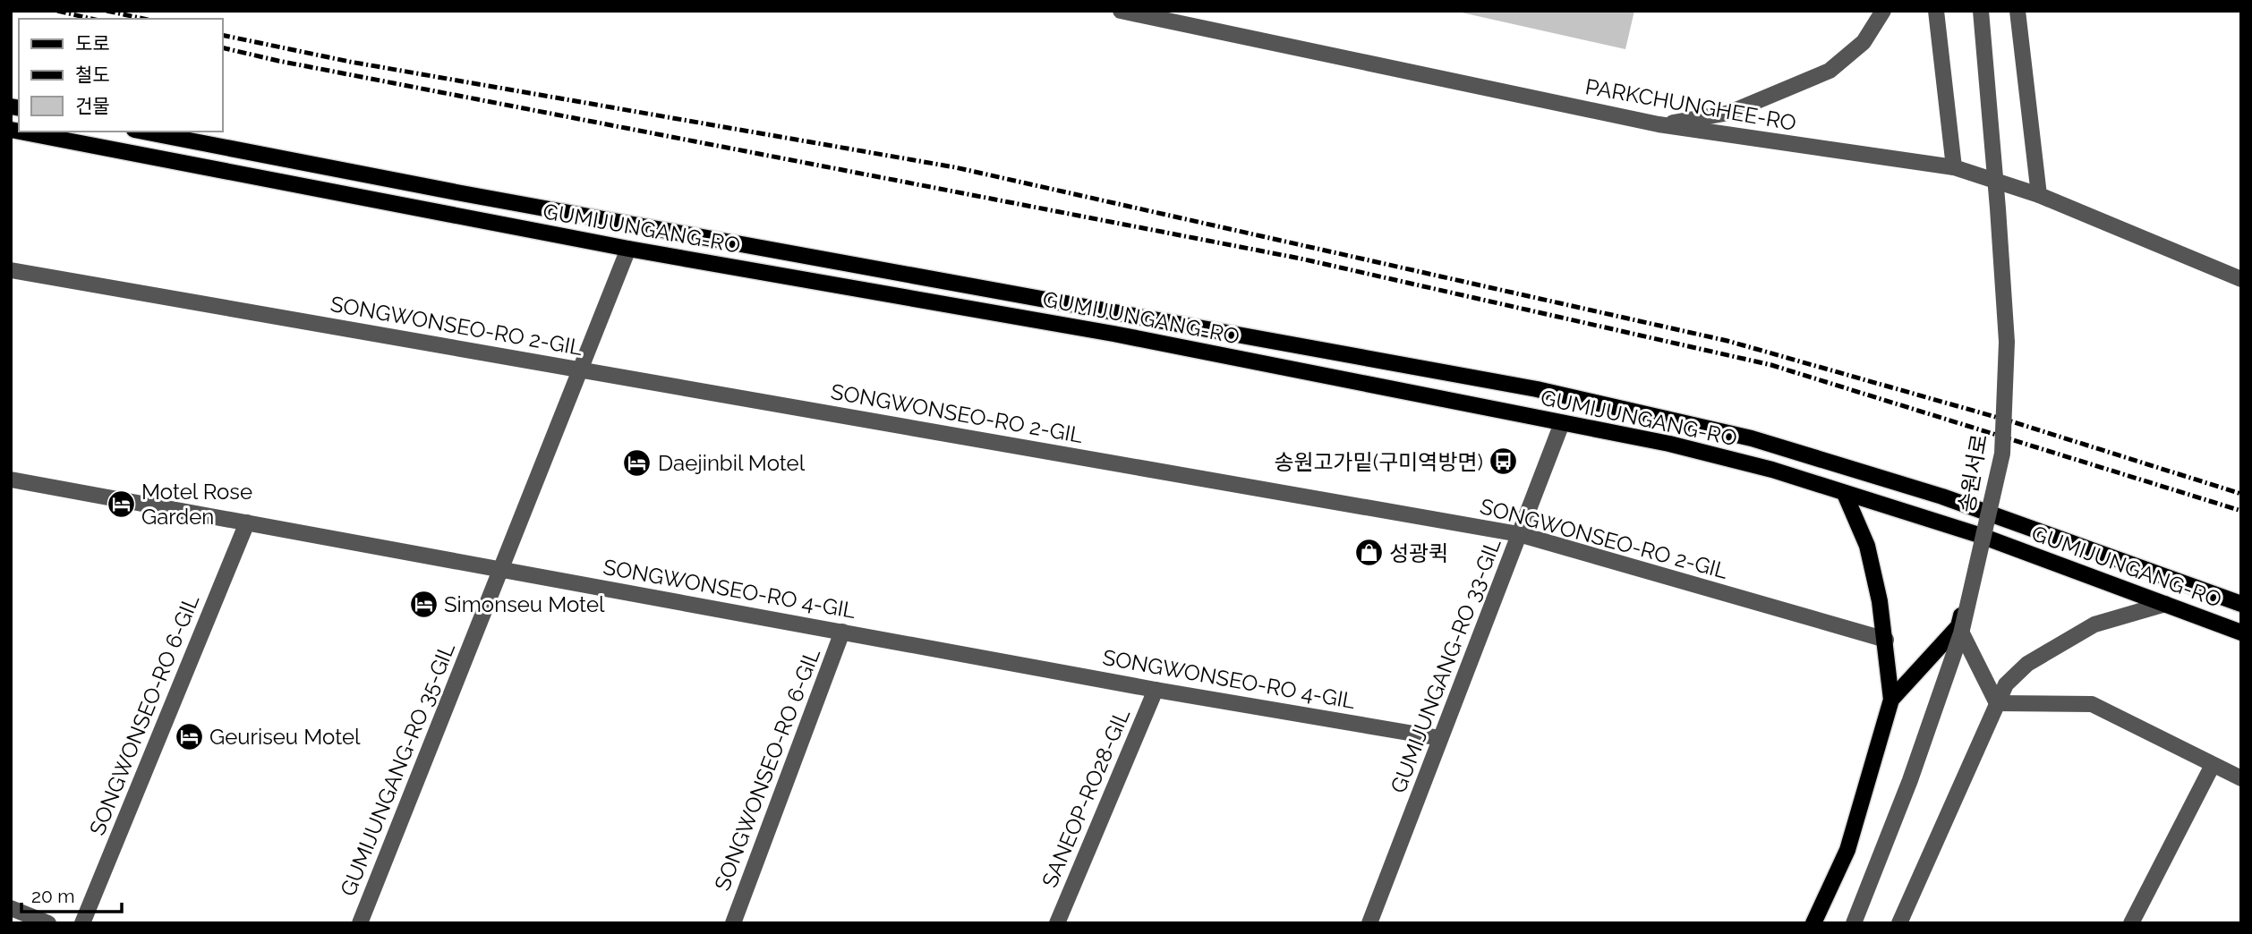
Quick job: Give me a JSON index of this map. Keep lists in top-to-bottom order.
{
  "streets": {
    "main road": ["GUMIJUNGANG-RO"],
    "street": [
      "PARKCHUNGHEE-RO",
      "SONGWONSEO-RO 2-GIL",
      "송원서로",
      "SONGWONSEO-RO 4-GIL",
      "GUMIJUNGANG-RO 33-GIL",
      "SONGWONSEO-RO 6-GIL",
      "GUMIJUNGANG-RO 35-GIL",
      "SANEOP-RO28-GIL"
    ]
  },
  "crossings": [
    ["GUMIJUNGANG-RO", "GUMIJUNGANG-RO 33-GIL"],
    ["GUMIJUNGANG-RO", "GUMIJUNGANG-RO 35-GIL"],
    ["SONGWONSEO-RO 2-GIL", "GUMIJUNGANG-RO 33-GIL"],
    ["SONGWONSEO-RO 2-GIL", "GUMIJUNGANG-RO 35-GIL"],
    ["SONGWONSEO-RO 4-GIL", "GUMIJUNGANG-RO 33-GIL"],
    ["SONGWONSEO-RO 4-GIL", "SONGWONSEO-RO 6-GIL"],
    ["SONGWONSEO-RO 4-GIL", "GUMIJUNGANG-RO 35-GIL"],
    ["SONGWONSEO-RO 4-GIL", "SANEOP-RO28-GIL"]
  ],
  "places": {
    "bus stop": ["송원고가밑(구미역방면)"],
    "hotel": [
      "Daejinbil Motel",
      "Motel Rose Garden",
      "Simonseu Motel",
      "Geuriseu Motel"
    ],
    "shop": ["성광퀵"]
  },
  "legend": ["도로", "철도", "건물"],
  "scale_bar": "20 m"
}
